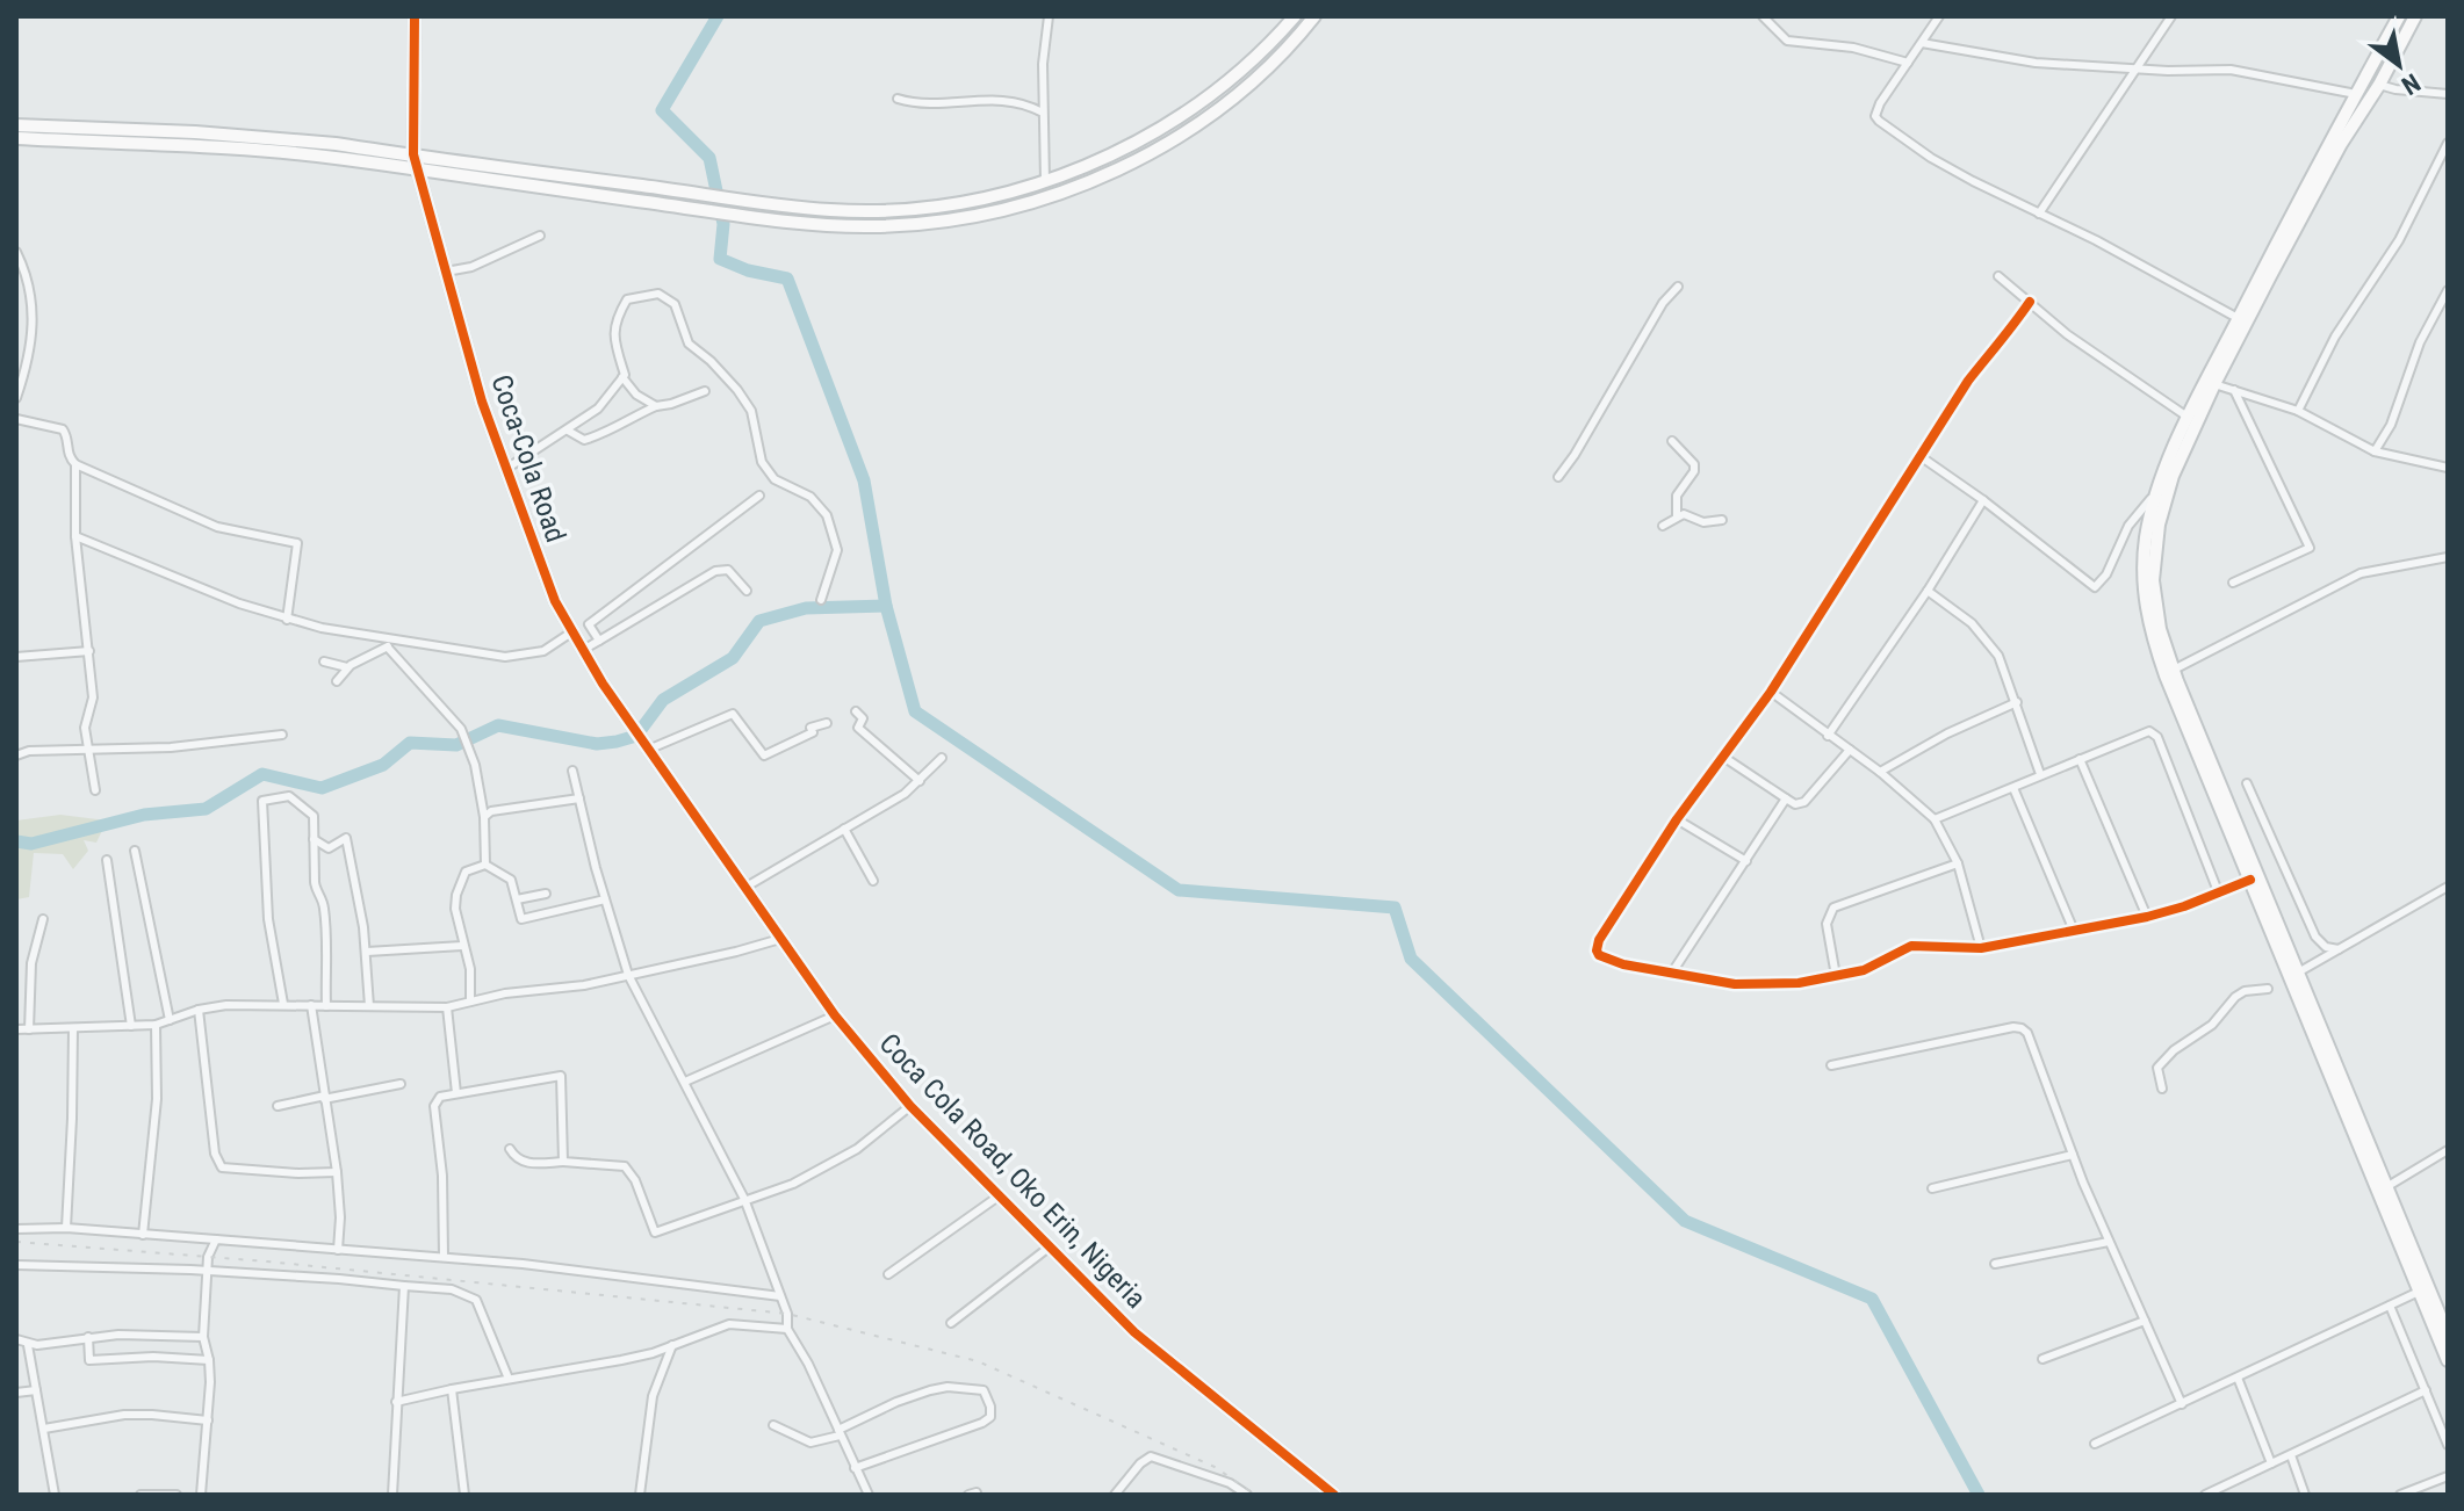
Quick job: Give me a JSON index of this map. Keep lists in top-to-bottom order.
{
  "streets": {
    "street": ["Coca-Cola Road", "Coca Cola Road, Oko Erin, Nigeria"]
  },
  "crossings": [
    ["Coca-Cola Road", "Coca Cola Road, Oko Erin, Nigeria"]
  ],
  "north": "bottom right"
}
